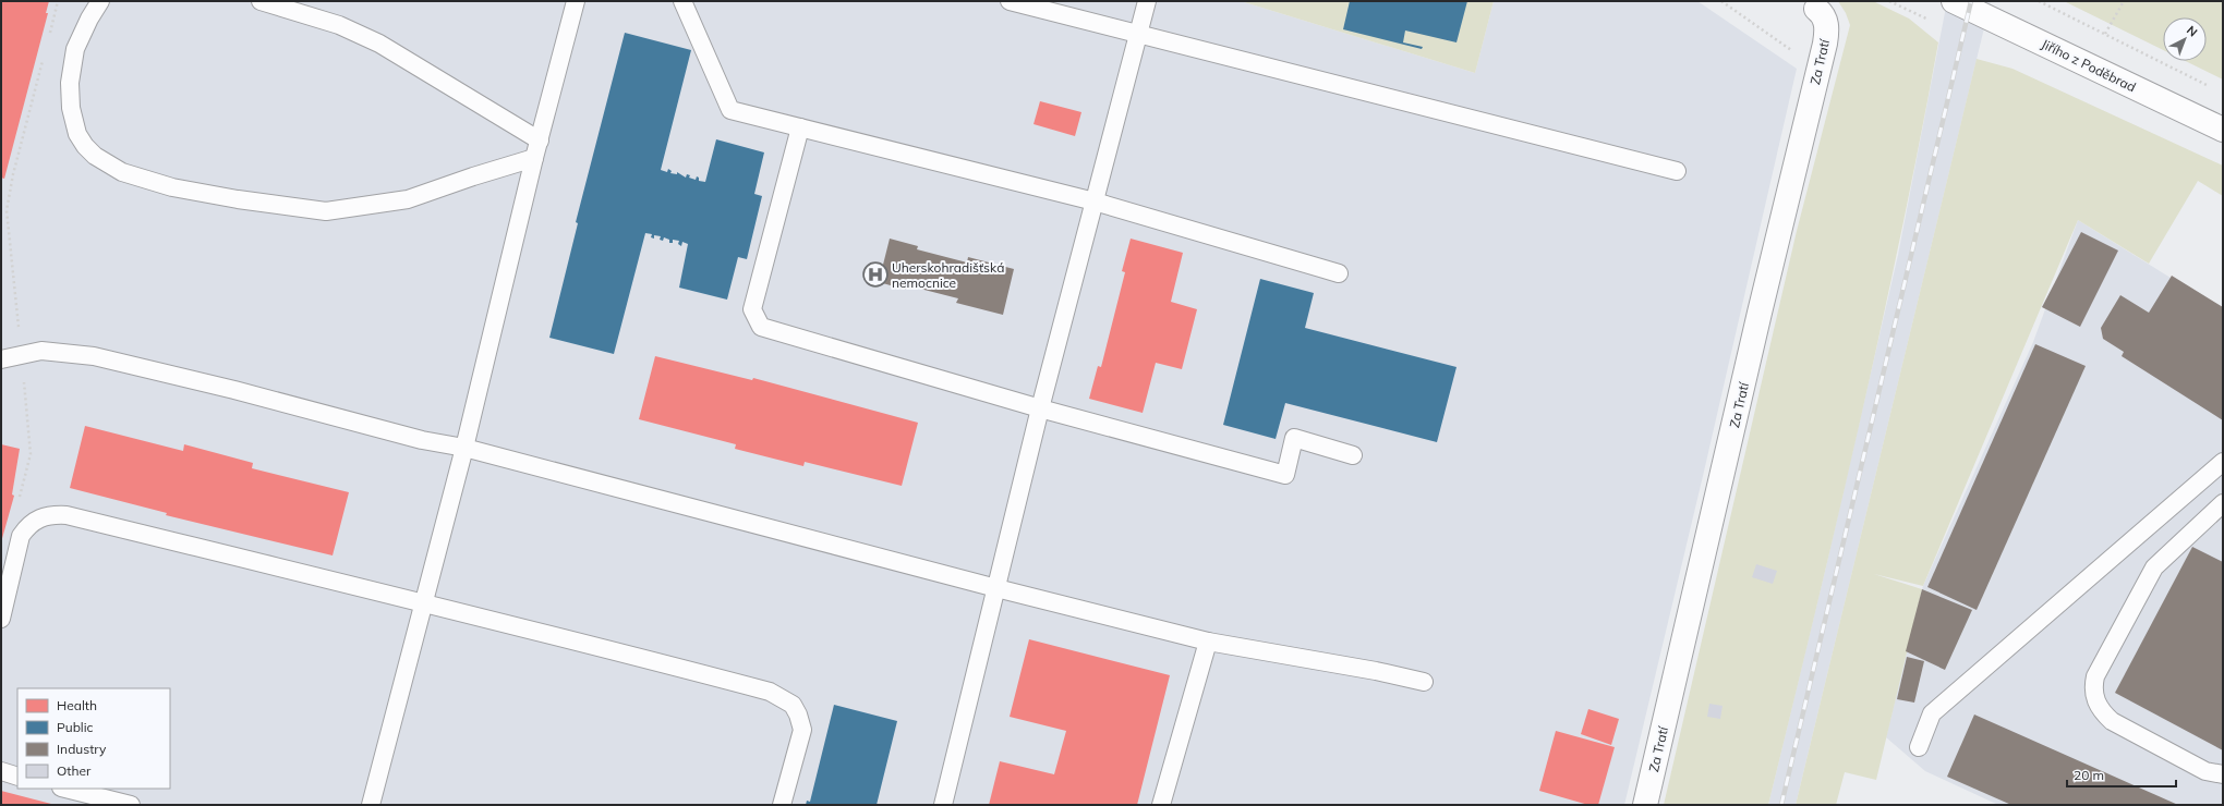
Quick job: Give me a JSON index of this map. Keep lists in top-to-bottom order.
{
  "streets": {
    "street": ["Za Tratí", "Jiřího z Poděbrad"]
  },
  "places": {
    "hospital": ["Uherskohradišťská nemocnice"]
  },
  "legend": [
    "Health",
    "Public",
    "Industry",
    "Other"
  ],
  "scale_bar": "20 m",
  "north": "top right"
}
